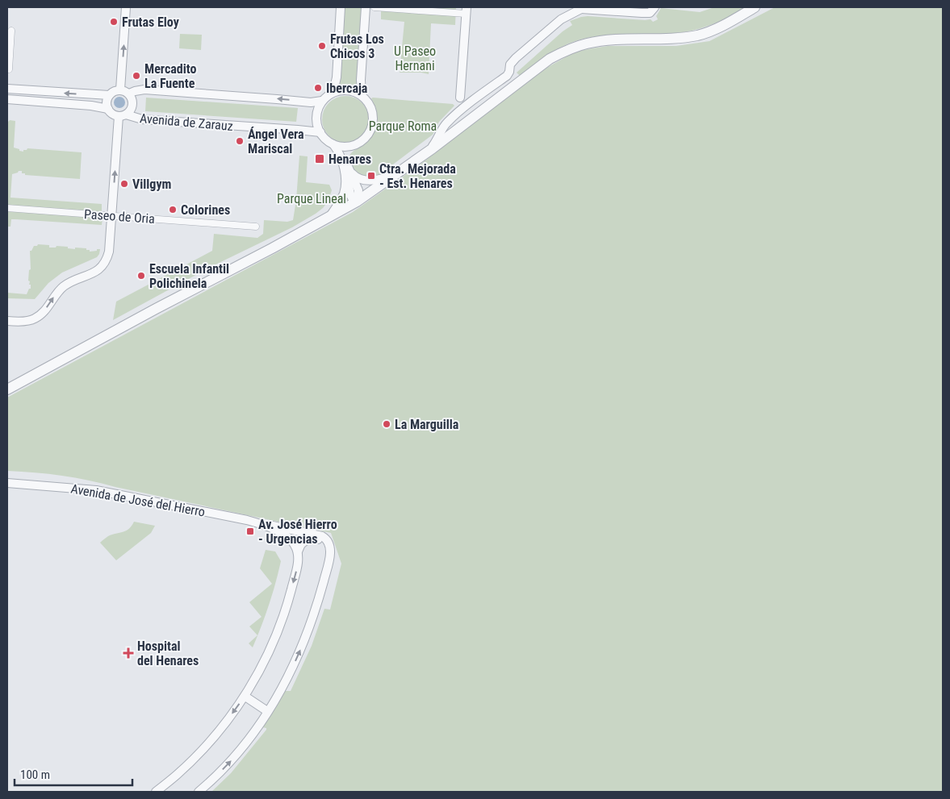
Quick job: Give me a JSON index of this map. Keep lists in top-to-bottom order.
{
  "streets": {
    "street": ["Avenida de Zarauz", "Paseo de Oria", "Avenida de José del Hierro"]
  },
  "parks": ["U Paseo Hernani", "Parque Roma", "Parque Lineal"],
  "places": {
    "other": [
      "Frutas Eloy",
      "Frutas Los Chicos 3",
      "Mercadito La Fuente",
      "Ibercaja",
      "Ángel Vera Mariscal",
      "Villgym",
      "Colorines",
      "Escuela Infantil Polichinela",
      "La Marguilla"
    ],
    "transit": ["Henares", "Ctra. Mejorada - Est. Henares", "Av. José Hierro - Urgencias"],
    "health": ["Hospital del Henares"]
  },
  "scale_bar": "100 m"
}
